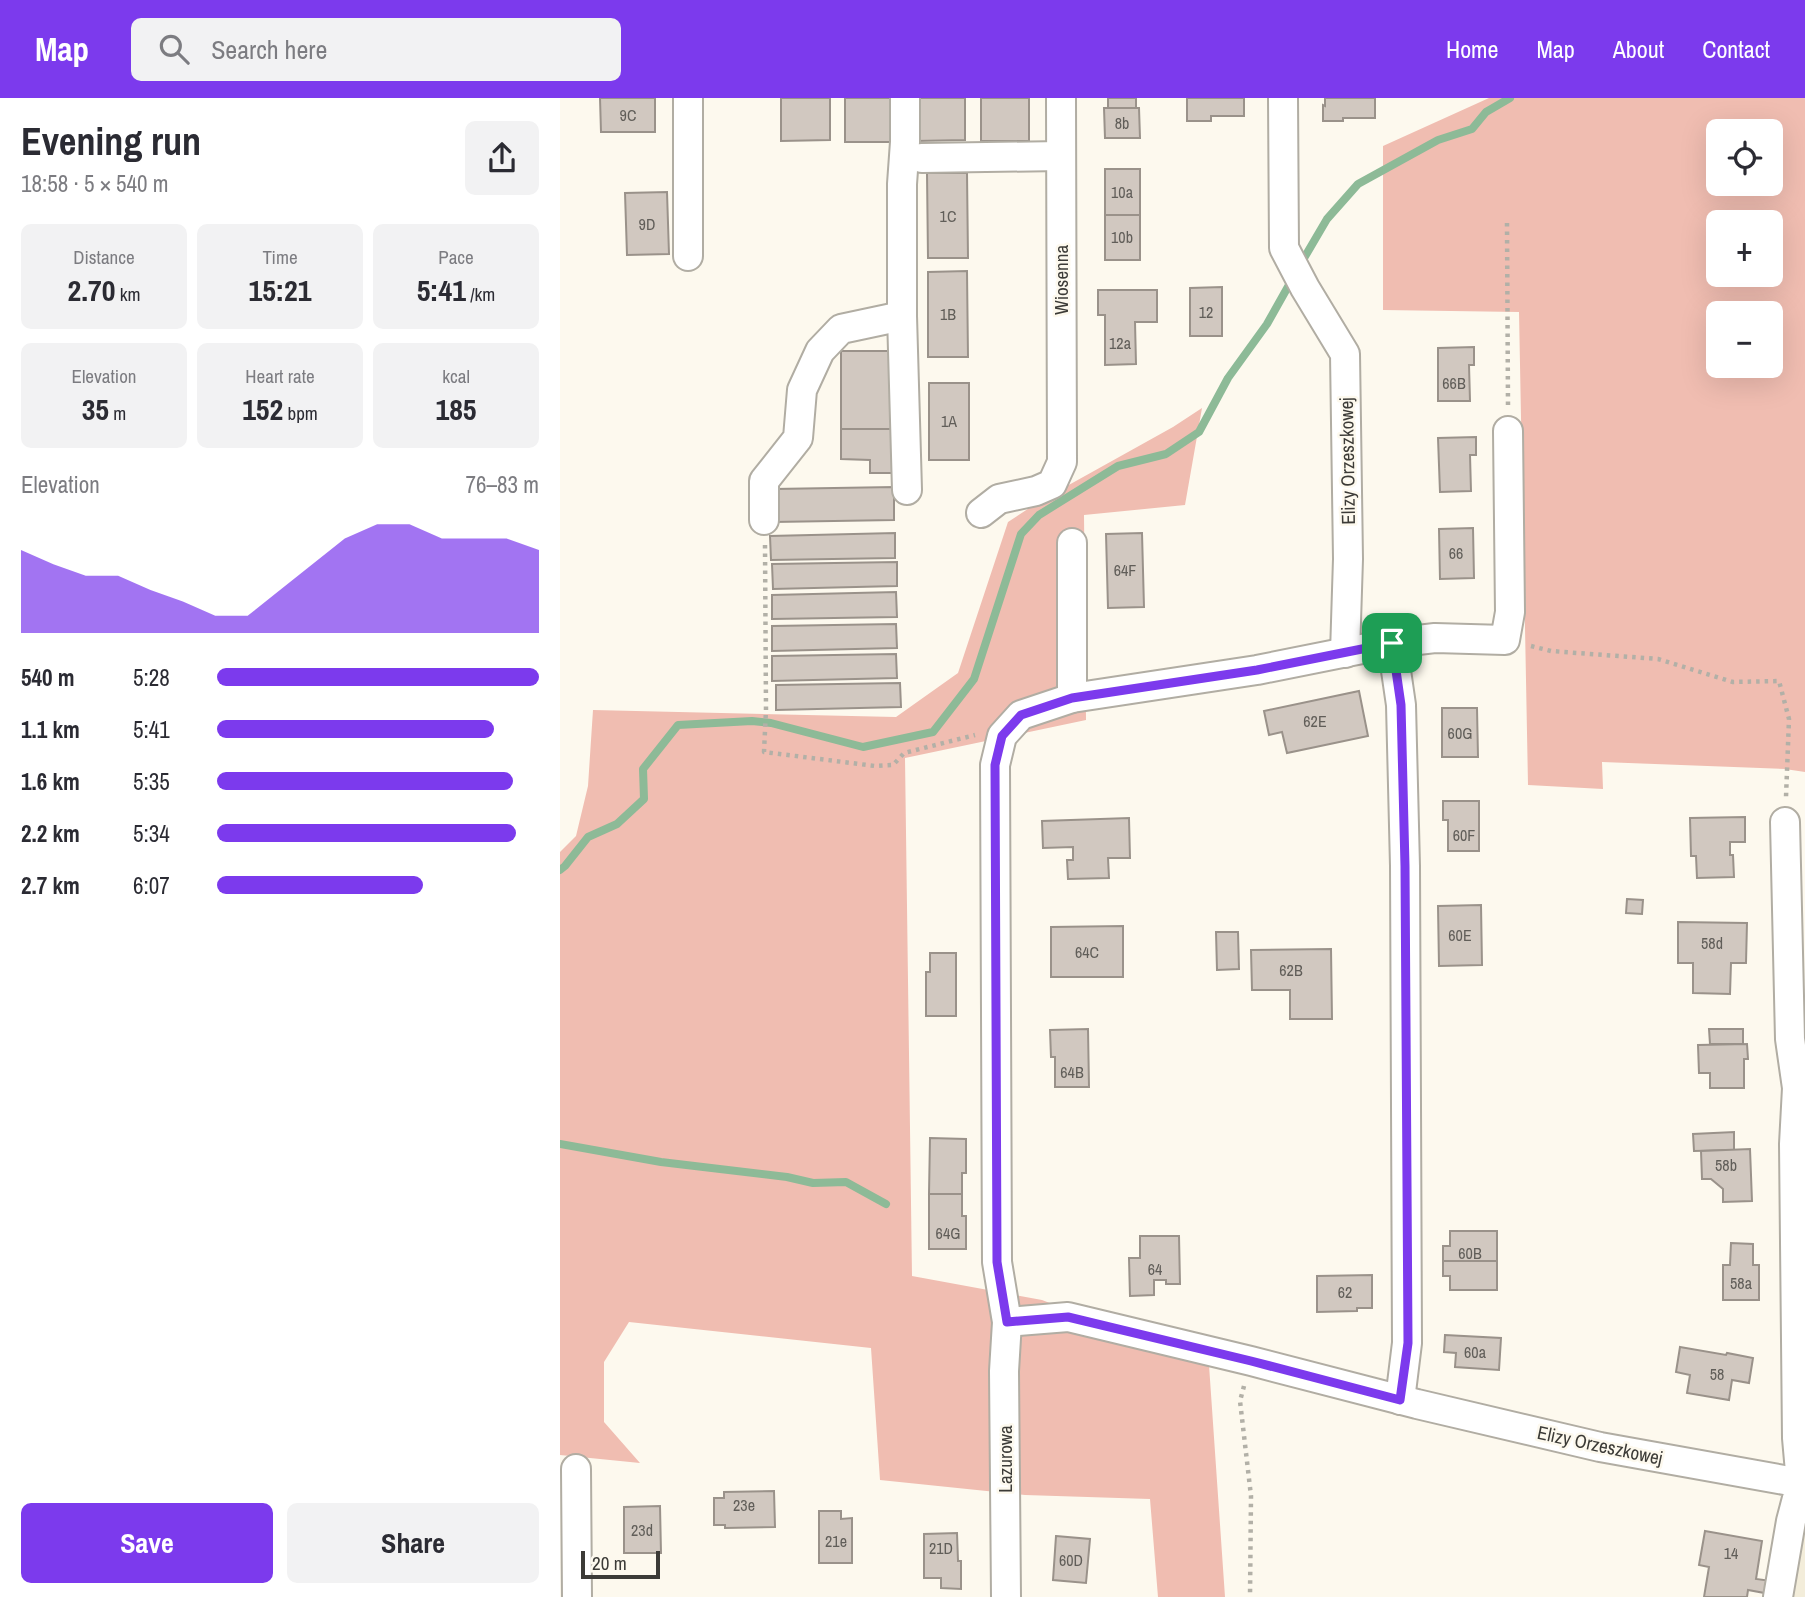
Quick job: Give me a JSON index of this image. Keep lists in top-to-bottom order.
{
  "streets": {
    "street": ["Wiosenna", "Elizy Orzeszkowej", "Lazurowa"]
  },
  "crossings": [
    ["Elizy Orzeszkowej", "Lazurowa"]
  ],
  "house_numbers": [
    "9C",
    "8b",
    "10a",
    "1C",
    "9D",
    "10b",
    "12",
    "1B",
    "12a",
    "66B",
    "1A",
    "66",
    "64F",
    "62E",
    "60G",
    "60F",
    "60E",
    "58d",
    "64C",
    "62B",
    "64B",
    "58b",
    "64G",
    "60B",
    "64",
    "58a",
    "62",
    "60a",
    "58",
    "23e",
    "23d",
    "21e",
    "21D",
    "14",
    "60D"
  ],
  "scale_bar": "20 m",
  "page": {
    "header": "Map",
    "search": "Search here",
    "nav": [
      "Home",
      "Map",
      "About",
      "Contact"
    ],
    "heading": ["Evening run", "18:58 · 5 × 540 m"],
    "map_buttons": ["+", "−"],
    "stats": [
      ["Distance", "2.70 km"],
      ["Time", "15:21"],
      ["Pace", "5:41 /km"],
      ["Elevation", "35 m"],
      ["Heart rate", "152 bpm"],
      ["kcal", "185"]
    ],
    "chart": ["Elevation", "76–83 m"],
    "list": [
      {
        "name": "540 m",
        "note": "5:28"
      },
      {
        "name": "1.1 km",
        "note": "5:41"
      },
      {
        "name": "1.6 km",
        "note": "5:35"
      },
      {
        "name": "2.2 km",
        "note": "5:34"
      },
      {
        "name": "2.7 km",
        "note": "6:07"
      }
    ],
    "buttons": ["Save", "Share"],
    "scale": "20 m"
  }
}
